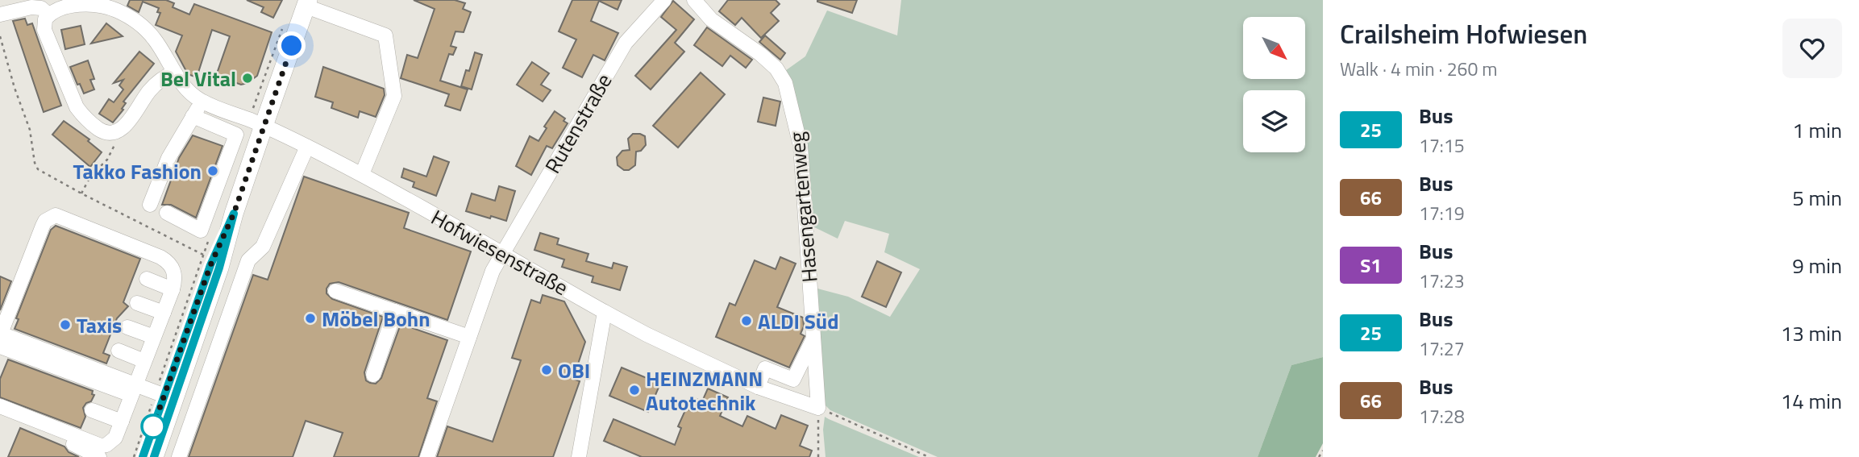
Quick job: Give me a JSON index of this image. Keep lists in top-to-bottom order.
{
  "streets": {
    "street": ["Rutenstraße", "Hasengartenweg", "Hofwiesenstraße"]
  },
  "crossings": [
    ["Rutenstraße", "Hofwiesenstraße"],
    ["Hasengartenweg", "Hofwiesenstraße"]
  ],
  "places": [
    "Bel Vital",
    "Takko Fashion",
    "Möbel Bohn",
    "ALDI Süd",
    "Taxis",
    "OBI",
    "HEINZMANN Autotechnik"
  ],
  "lines": ["bus line 25"],
  "north": "bottom right",
  "page": {
    "heading": ["Crailsheim Hofwiesen", "Walk · 4 min · 260 m"],
    "list": [
      {
        "mark": "25",
        "name": "Bus",
        "note": "17:15",
        "value": "1 min"
      },
      {
        "mark": "66",
        "name": "Bus",
        "note": "17:19",
        "value": "5 min"
      },
      {
        "mark": "S1",
        "name": "Bus",
        "note": "17:23",
        "value": "9 min"
      },
      {
        "mark": "25",
        "name": "Bus",
        "note": "17:27",
        "value": "13 min"
      },
      {
        "mark": "66",
        "name": "Bus",
        "note": "17:28",
        "value": "14 min"
      }
    ]
  }
}
